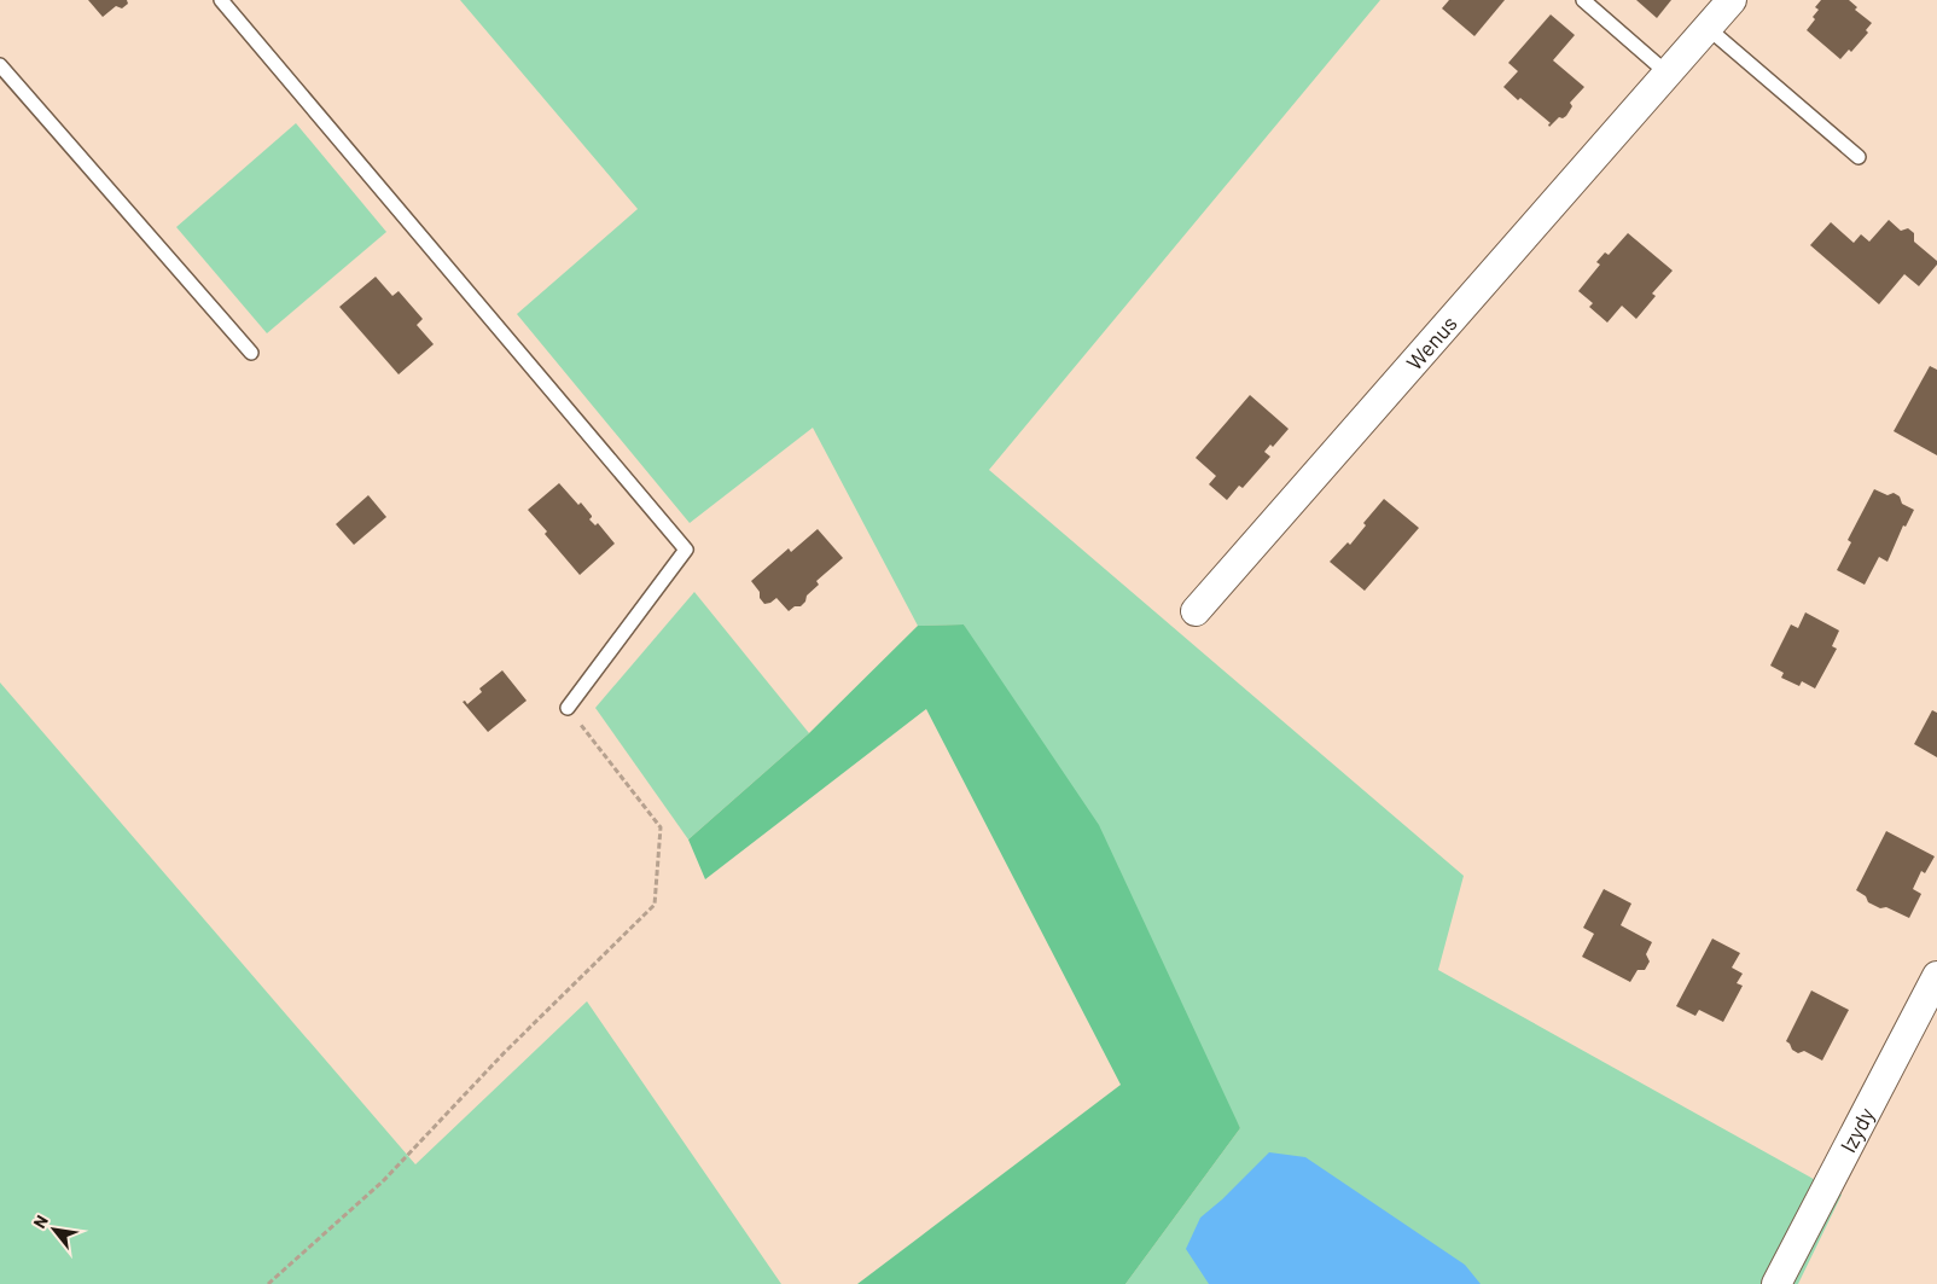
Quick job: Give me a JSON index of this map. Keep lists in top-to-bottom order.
{
  "streets": {
    "street": ["Wenus", "Izydy"]
  },
  "north": "top left"
}
